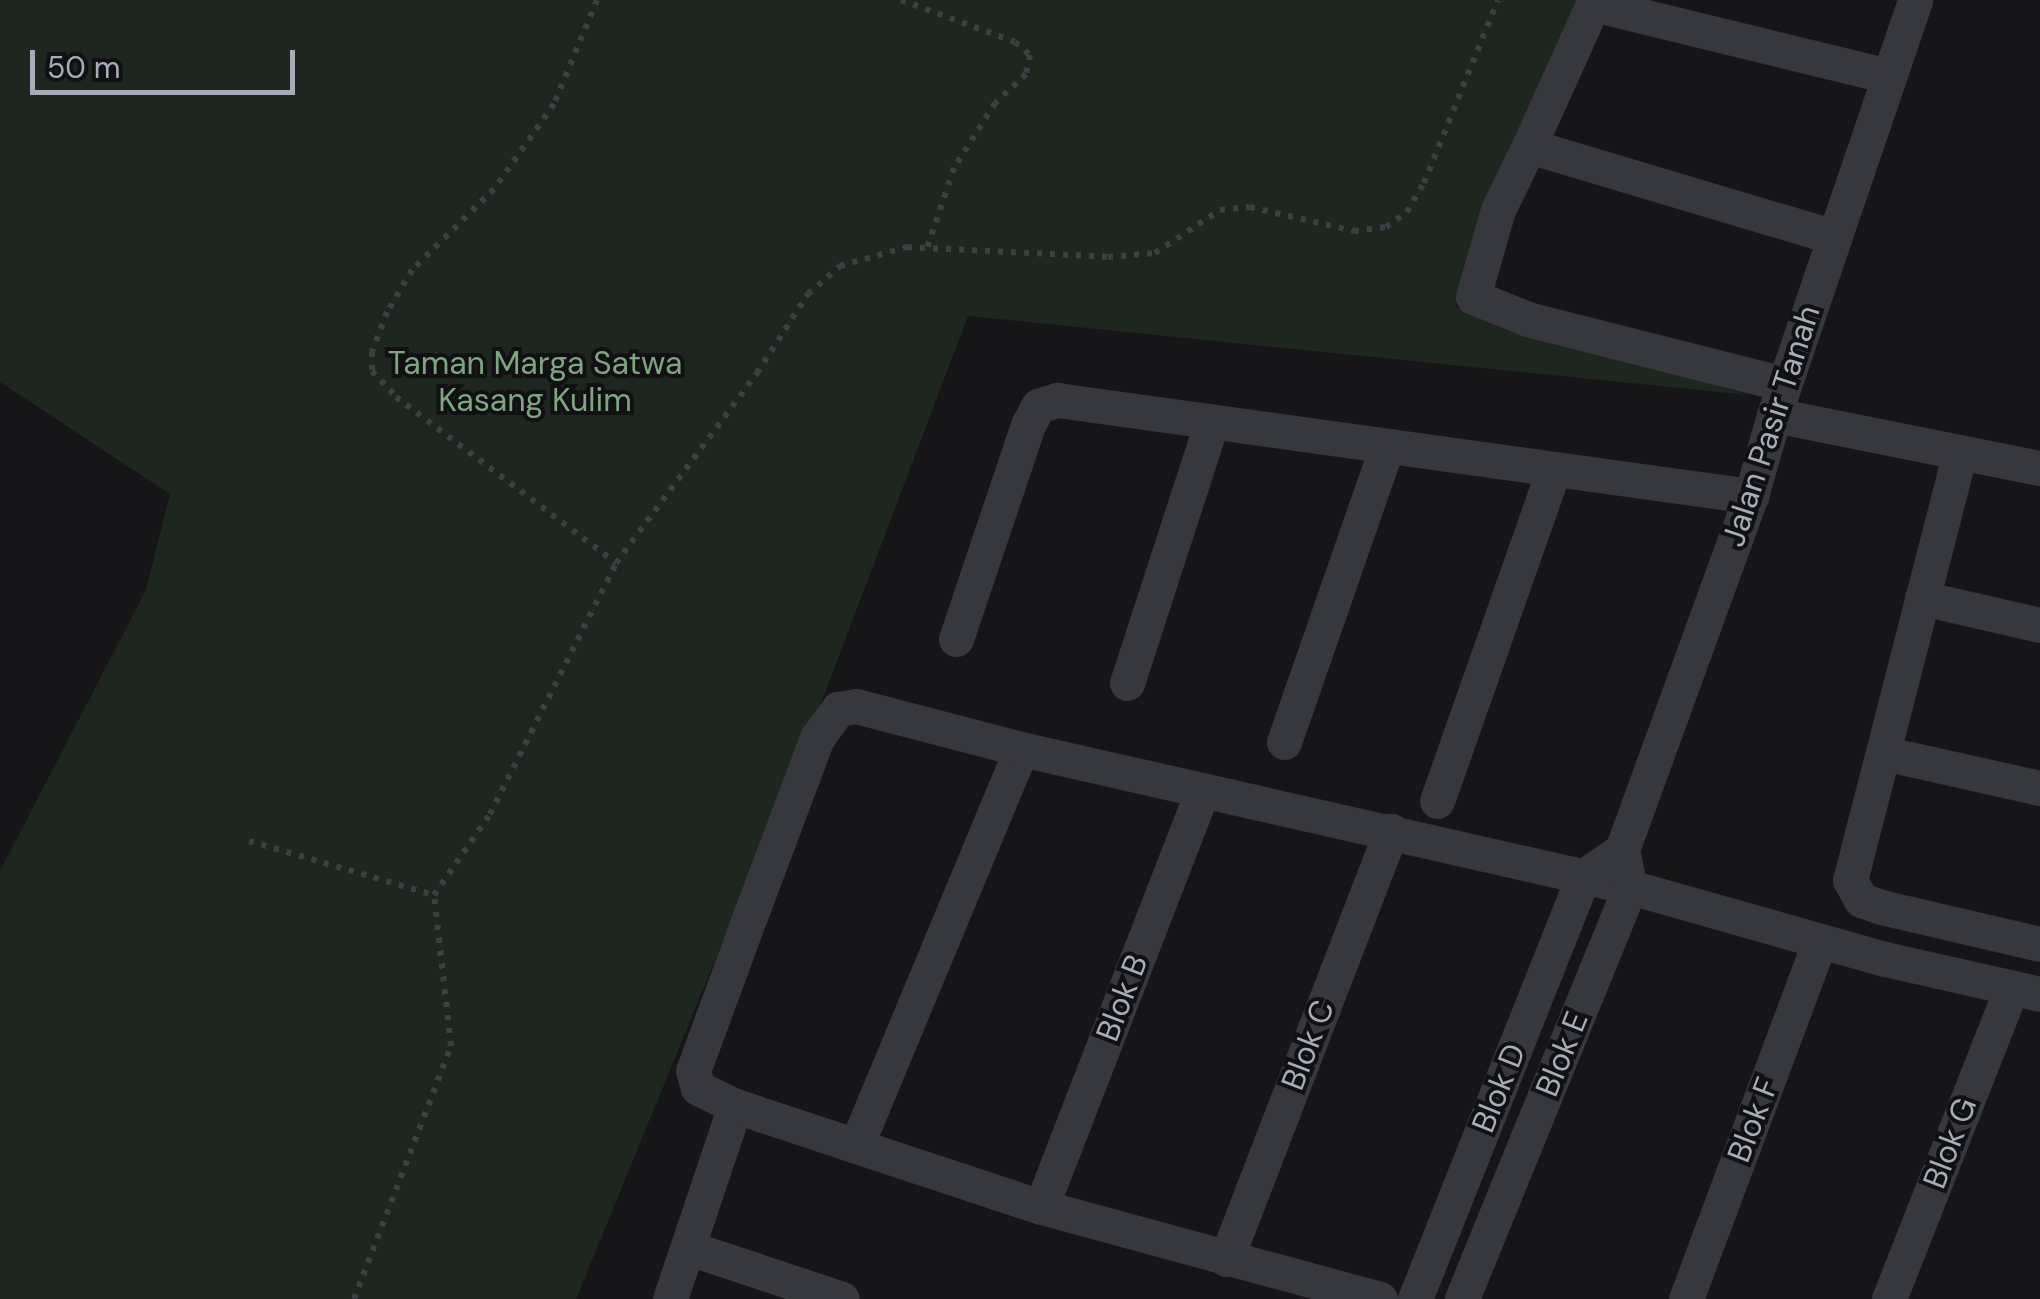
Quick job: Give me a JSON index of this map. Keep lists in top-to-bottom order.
{
  "streets": {
    "street": [
      "Jalan Pasir Tanah",
      "Blok B",
      "Blok C",
      "Blok E",
      "Blok D",
      "Blok F",
      "Blok G"
    ]
  },
  "parks": ["Taman Marga Satwa Kasang Kulim"],
  "scale_bar": "50 m"
}
